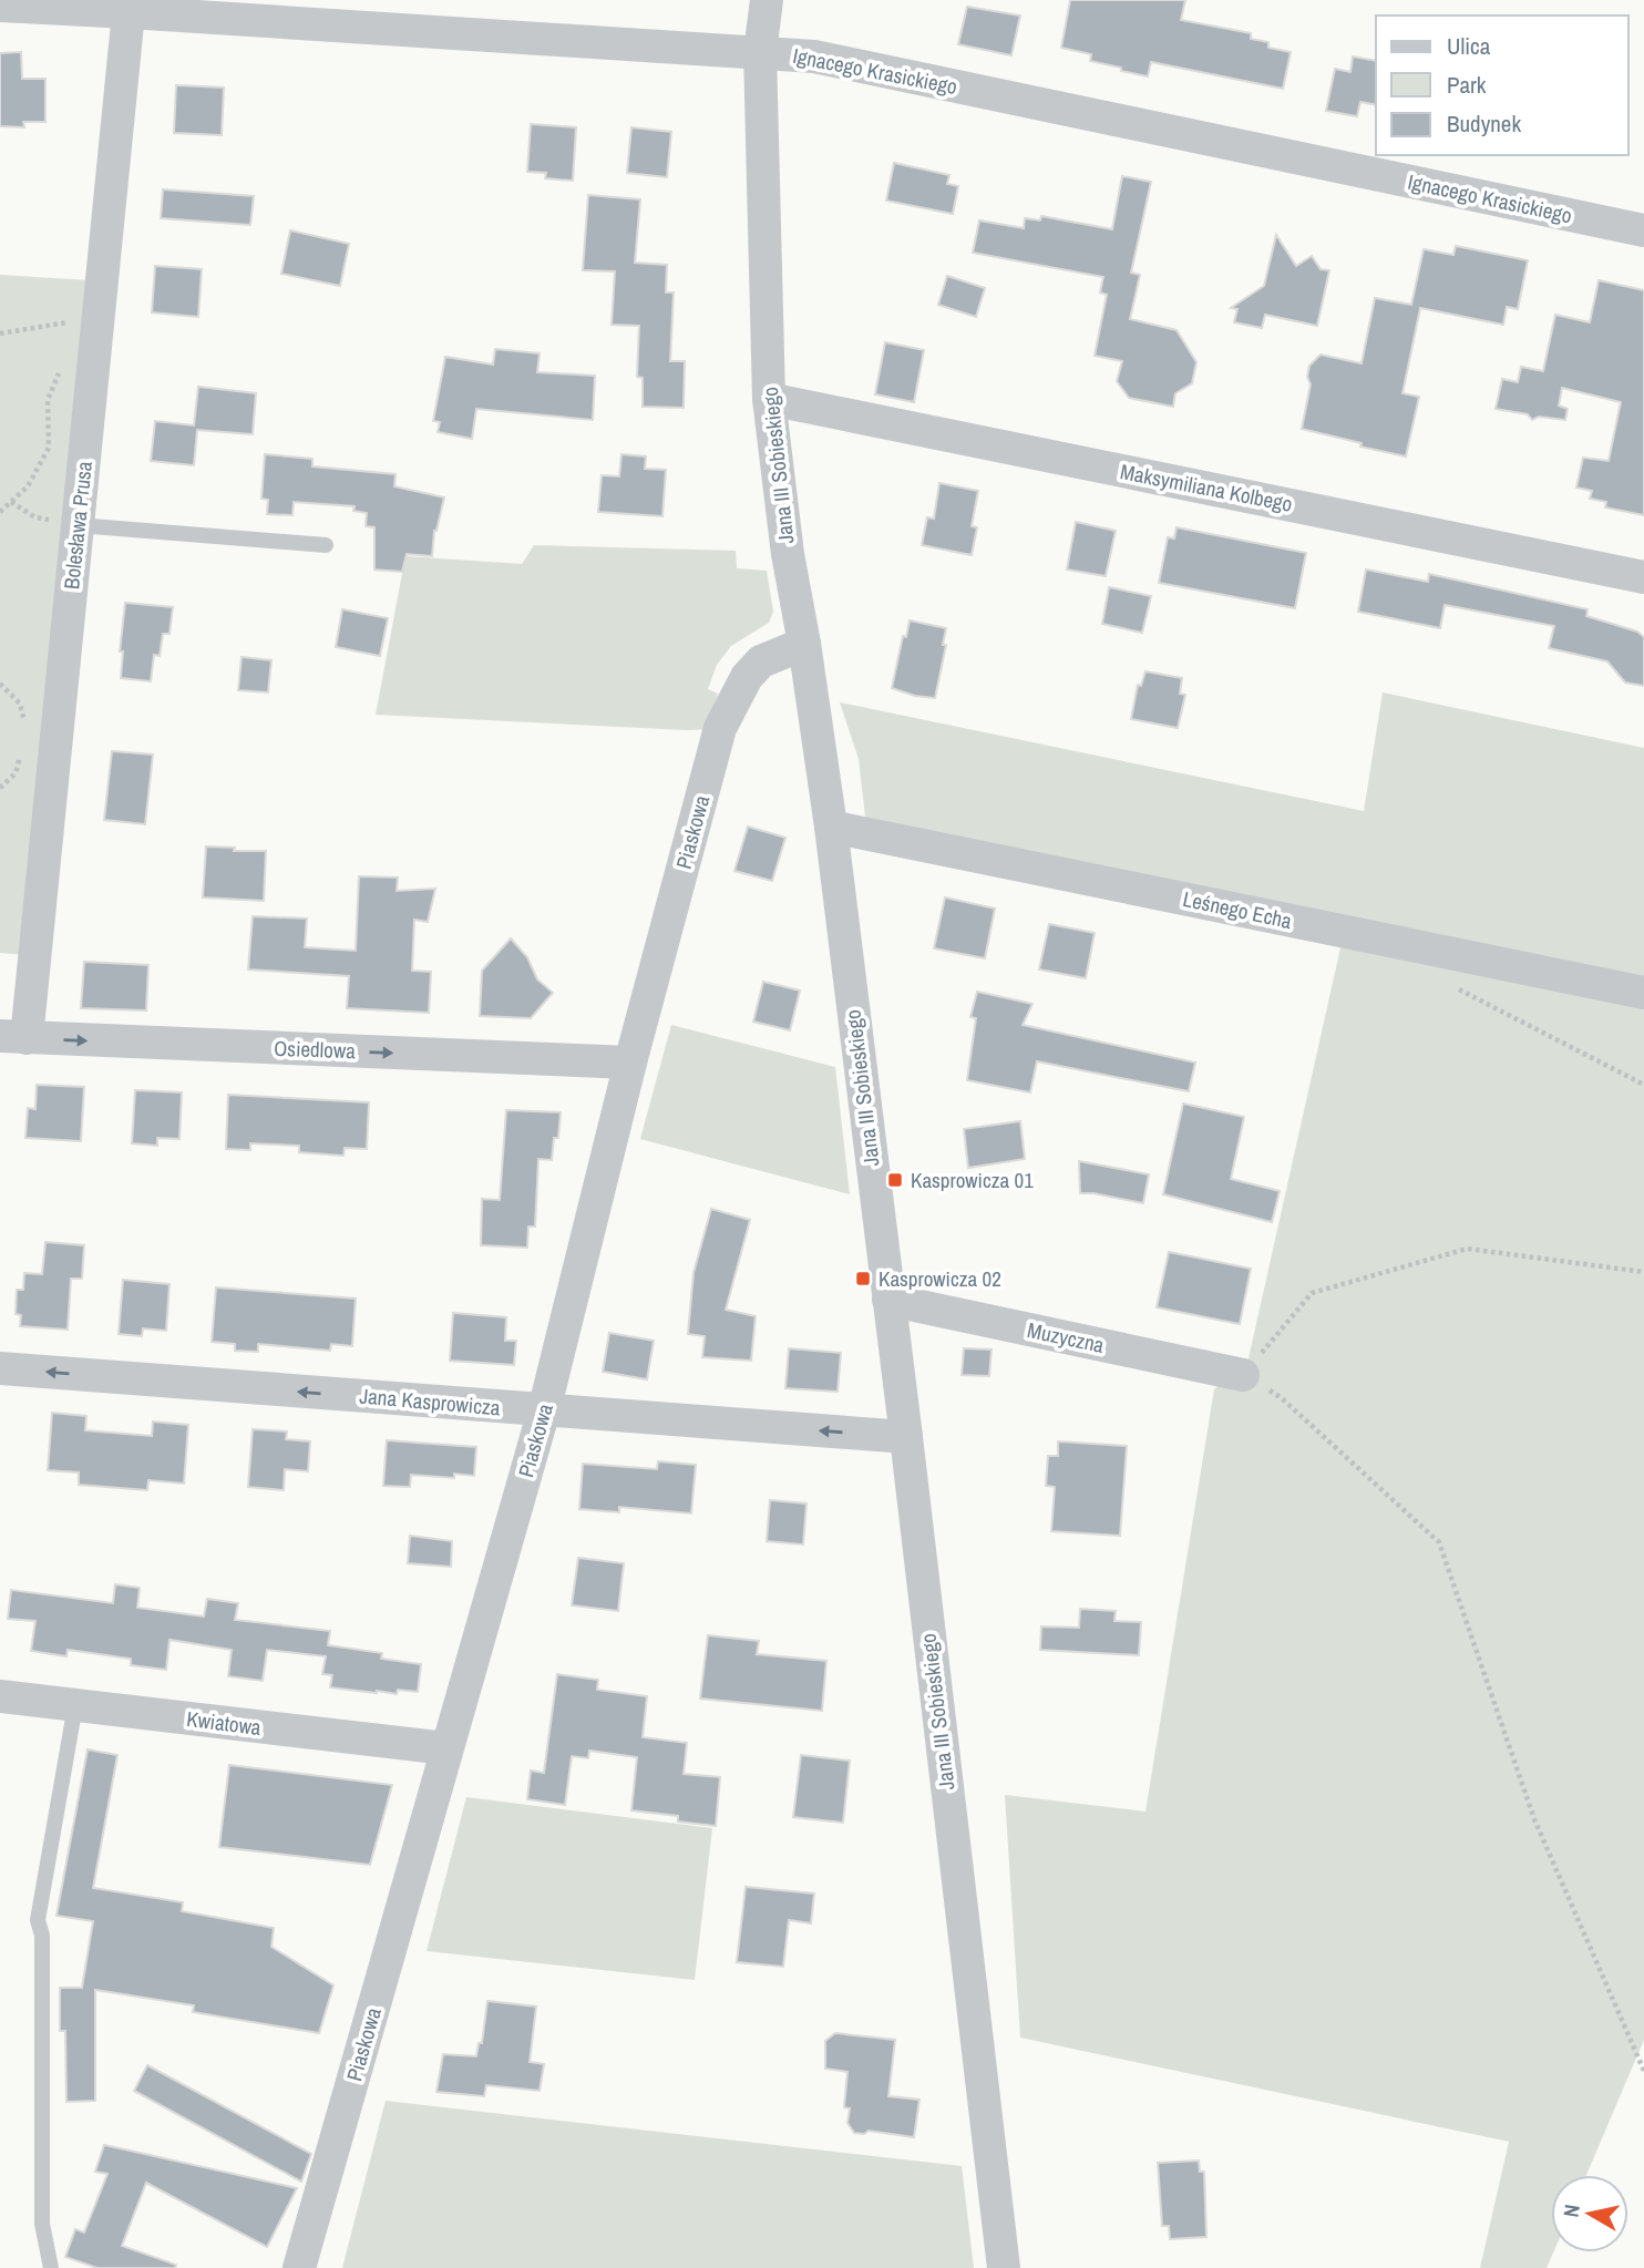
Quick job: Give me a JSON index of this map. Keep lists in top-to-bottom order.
{
  "streets": {
    "street": [
      "Ignacego Krasickiego",
      "Jana III Sobieskiego",
      "Maksymiliana Kolbego",
      "Bolesława Prusa",
      "Piaskowa",
      "Leśnego Echa",
      "Osiedlowa",
      "Muzyczna",
      "Jana Kasprowicza",
      "Kwiatowa"
    ]
  },
  "crossings": [
    ["Ignacego Krasickiego", "Jana III Sobieskiego"],
    ["Ignacego Krasickiego", "Bolesława Prusa"],
    ["Jana III Sobieskiego", "Maksymiliana Kolbego"],
    ["Jana III Sobieskiego", "Piaskowa"],
    ["Jana III Sobieskiego", "Leśnego Echa"],
    ["Jana III Sobieskiego", "Muzyczna"],
    ["Jana III Sobieskiego", "Jana Kasprowicza"],
    ["Bolesława Prusa", "Osiedlowa"],
    ["Piaskowa", "Osiedlowa"],
    ["Piaskowa", "Jana Kasprowicza"],
    ["Piaskowa", "Kwiatowa"]
  ],
  "one_way": ["Osiedlowa", "Jana Kasprowicza"],
  "places": {
    "transit": ["Kasprowicza 01", "Kasprowicza 02"]
  },
  "legend": ["Ulica", "Park", "Budynek"],
  "north": "left"
}
